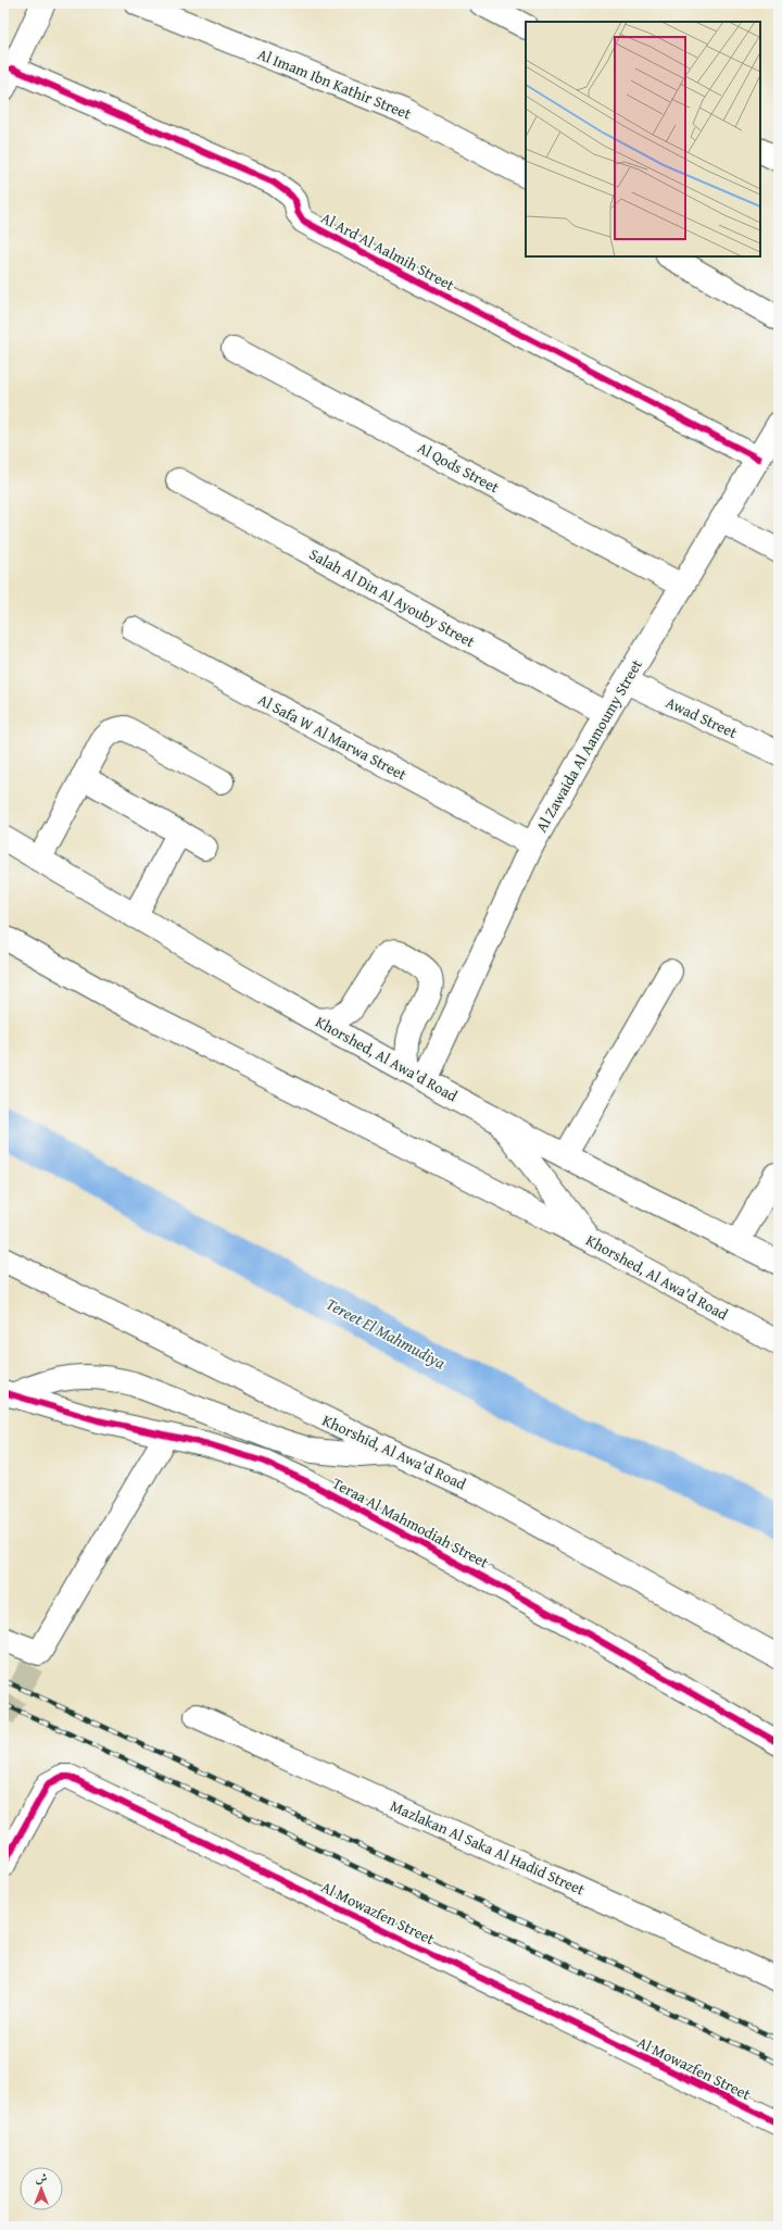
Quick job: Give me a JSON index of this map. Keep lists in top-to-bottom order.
{
  "streets": {
    "street": [
      "Al Imam Ibn Kathir Street",
      "Al Ard Al Aalmih Street",
      "Al Qods Street",
      "Salah Al Din Al Ayouby Street",
      "Awad Street",
      "Al Safa W Al Marwa Street",
      "Al Zawaida Al Aamoumy Street",
      "Khorshed, Al Awa'd Road",
      "Khorshid, Al Awa'd Road",
      "Teraa Al Mahmodiah Street",
      "Mazlakan Al Saka Al Hadid Street",
      "Al Mowazfen Street"
    ]
  },
  "crossings": [
    ["Al Ard Al Aalmih Street", "Al Zawaida Al Aamoumy Street"],
    ["Al Qods Street", "Al Zawaida Al Aamoumy Street"],
    ["Salah Al Din Al Ayouby Street", "Al Zawaida Al Aamoumy Street"],
    ["Awad Street", "Al Zawaida Al Aamoumy Street"],
    ["Al Safa W Al Marwa Street", "Al Zawaida Al Aamoumy Street"],
    ["Al Zawaida Al Aamoumy Street", "Khorshed, Al Awa'd Road"]
  ],
  "water": ["Tereet El Mahmudiya"],
  "north": "top"
}
